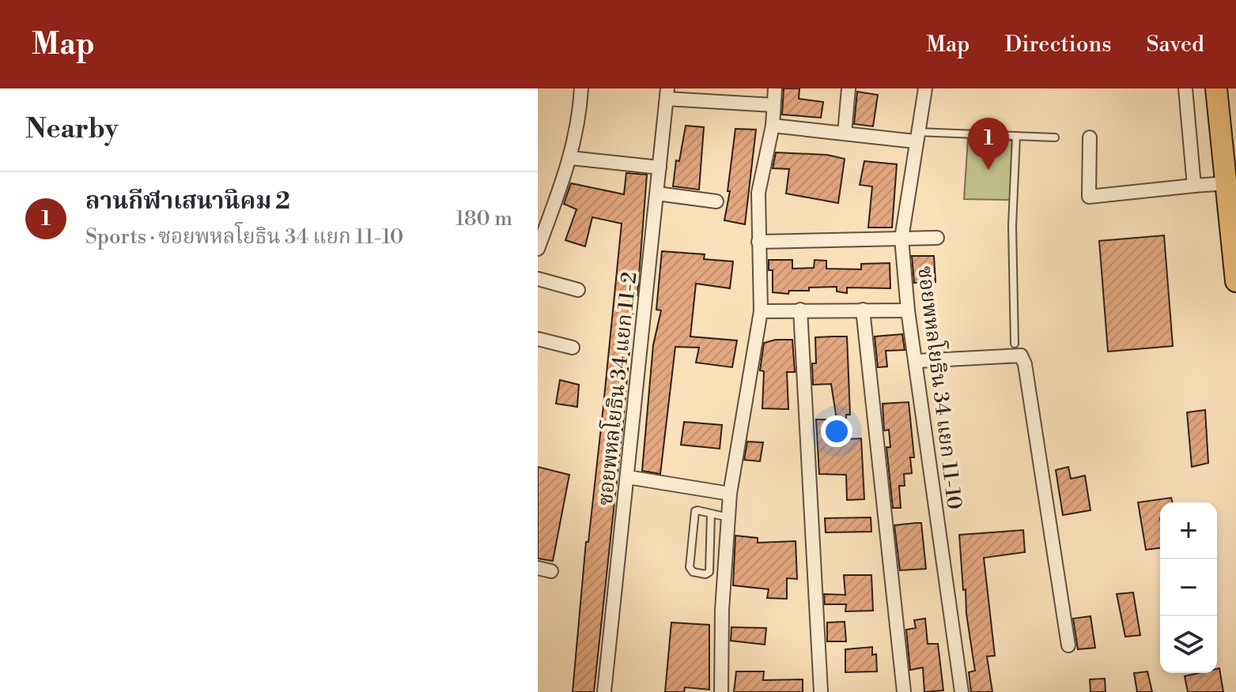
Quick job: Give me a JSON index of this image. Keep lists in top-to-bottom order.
{
  "streets": {
    "street": ["ซอยพหลโยธิน 34 แยก 11-10", "ซอยพหลโยธิน 34 แยก 11-2"]
  },
  "page": {
    "header": "Map",
    "nav": ["Map", "Directions", "Saved"],
    "heading": "Nearby",
    "pins": "1",
    "list": [
      {
        "mark": "1",
        "name": "ลานกีฬาเสนานิคม 2",
        "note": "Sports · ซอยพหลโยธิน 34 แยก 11-10",
        "value": "180 m"
      }
    ],
    "map_buttons": ["+", "−"]
  }
}
